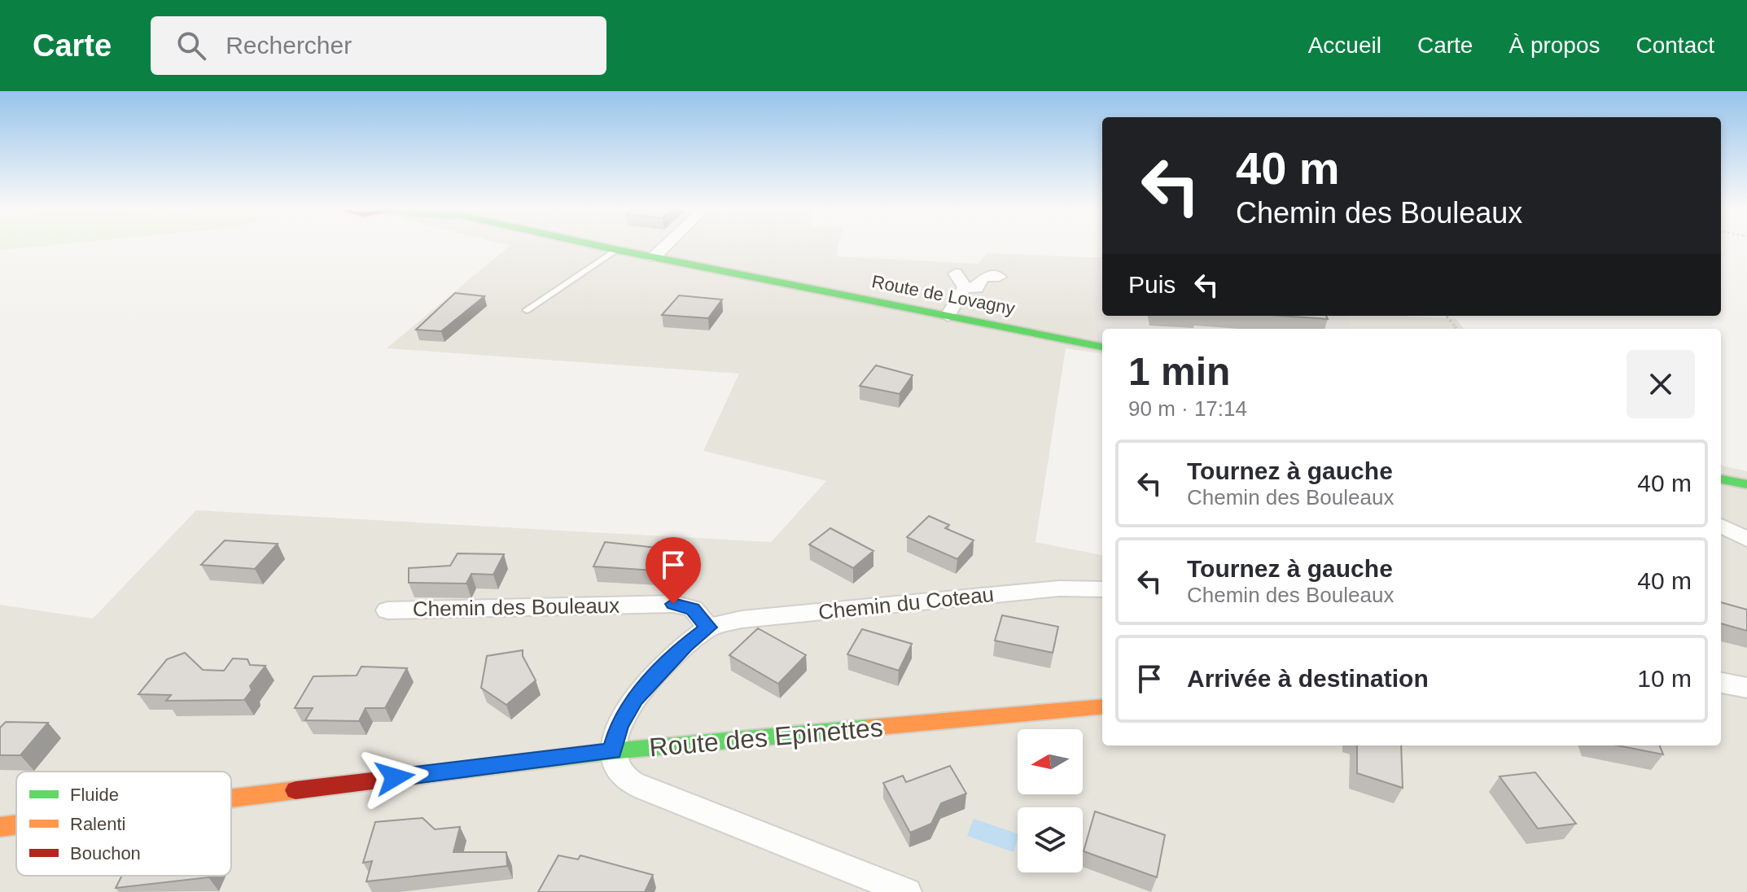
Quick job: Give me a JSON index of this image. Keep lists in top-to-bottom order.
{
  "streets": {
    "main road": ["Route de Lovagny", "Route des Epinettes"],
    "street": ["Chemin du Coteau", "Chemin des Bouleaux"]
  },
  "crossings": [
    ["Chemin du Coteau", "Chemin des Bouleaux"]
  ],
  "legend": ["Fluide", "Ralenti", "Bouchon"],
  "north": "left",
  "page": {
    "header": "Carte",
    "search": "Rechercher",
    "nav": [
      "Accueil",
      "Carte",
      "À propos",
      "Contact"
    ],
    "turn": ["40 m", "Chemin des Bouleaux"],
    "then": "Puis",
    "heading": ["1 min", "90 m · 17:14"],
    "list": [
      {
        "name": "Tournez à gauche",
        "note": "Chemin des Bouleaux",
        "value": "40 m"
      },
      {
        "name": "Tournez à gauche",
        "note": "Chemin des Bouleaux",
        "value": "40 m"
      },
      {
        "name": "Arrivée à destination",
        "value": "10 m"
      }
    ]
  }
}
